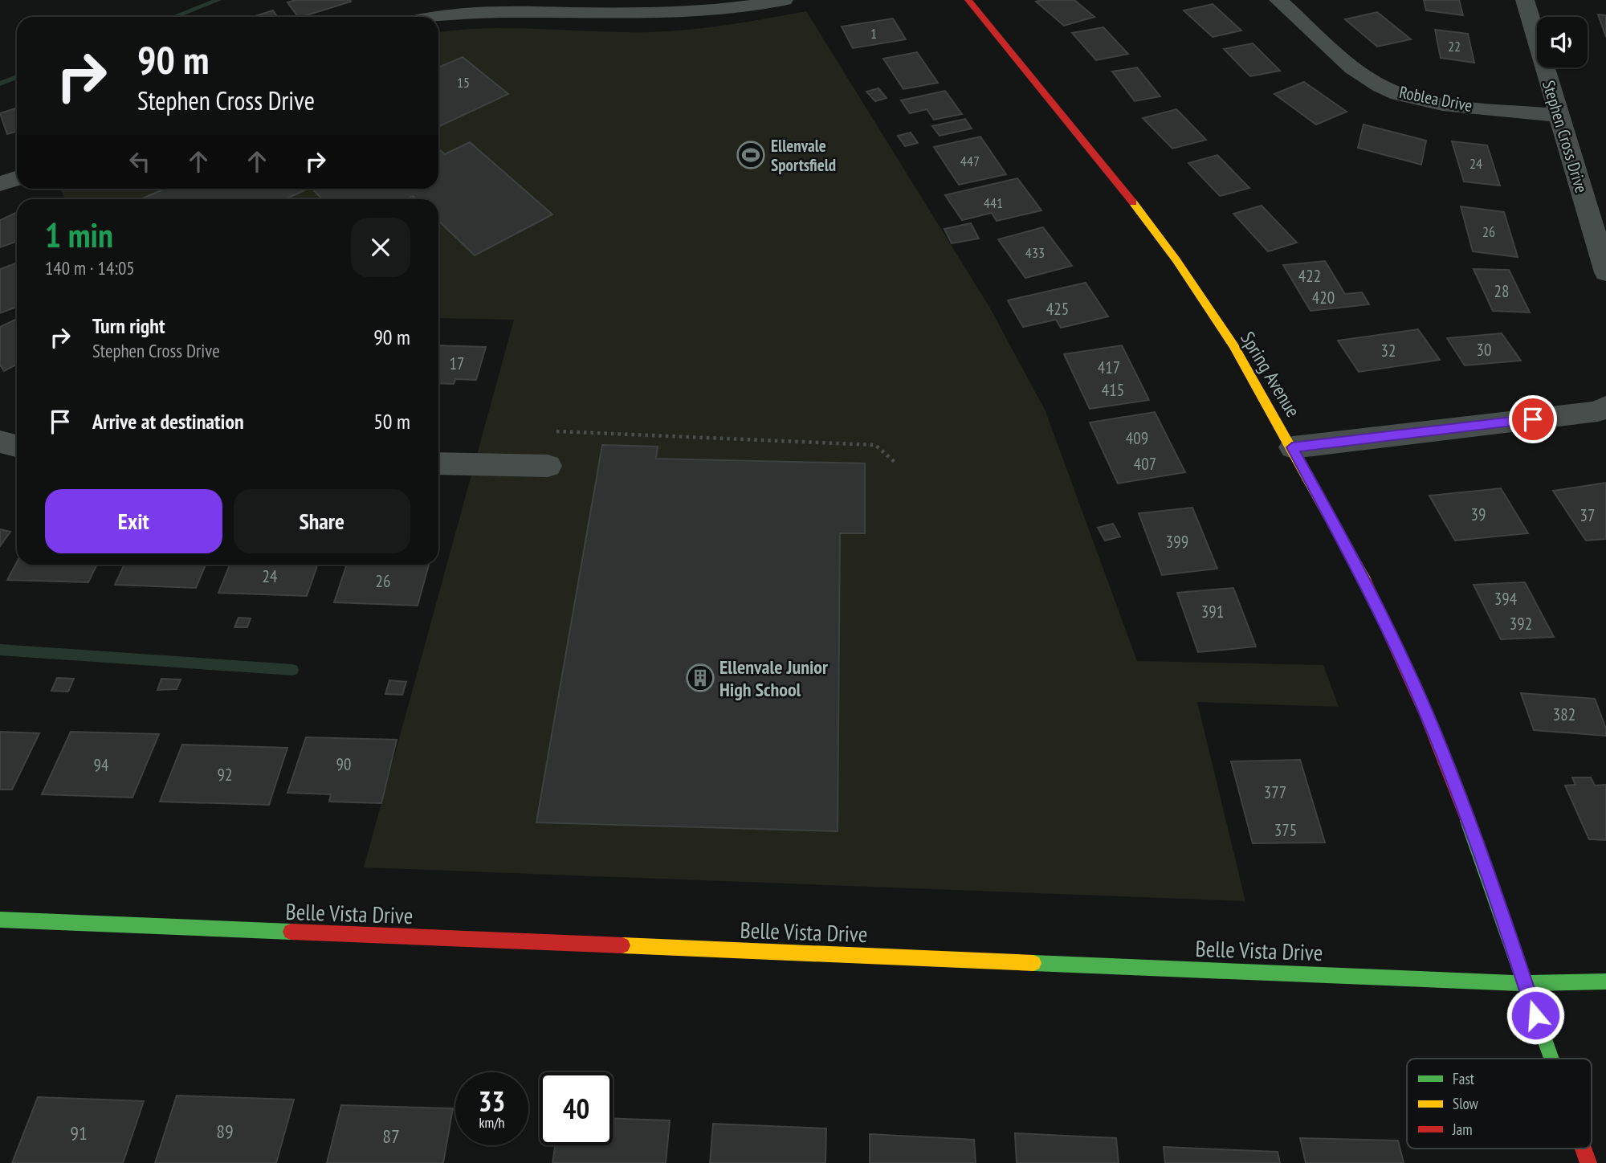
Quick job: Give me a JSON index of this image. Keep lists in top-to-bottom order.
{
  "streets": {
    "street": [
      "Roblea Drive",
      "Stephen Cross Drive",
      "Spring Avenue",
      "Belle Vista Drive"
    ]
  },
  "crossings": [
    ["Roblea Drive", "Stephen Cross Drive"],
    ["Spring Avenue", "Belle Vista Drive"]
  ],
  "places": {
    "sports": ["Ellenvale Sportsfield"],
    "building": ["Ellenvale Junior High School"]
  },
  "house_numbers": [
    "1",
    "22",
    "15",
    "447",
    "24",
    "441",
    "26",
    "433",
    "422",
    "28",
    "420",
    "425",
    "30",
    "32",
    "17",
    "417",
    "415",
    "409",
    "407",
    "39",
    "37",
    "399",
    "24",
    "26",
    "394",
    "391",
    "392",
    "382",
    "90",
    "94",
    "92",
    "377",
    "375",
    "89",
    "91",
    "87"
  ],
  "legend": ["Fast", "Slow", "Jam"],
  "page": {
    "turn": ["90 m", "Stephen Cross Drive"],
    "heading": ["1 min", "140 m · 14:05"],
    "list": [
      {
        "name": "Turn right",
        "note": "Stephen Cross Drive",
        "value": "90 m"
      },
      {
        "name": "Arrive at destination",
        "value": "50 m"
      }
    ],
    "buttons": ["Exit", "Share"],
    "speed": "33 km/h",
    "limit": "40"
  }
}
